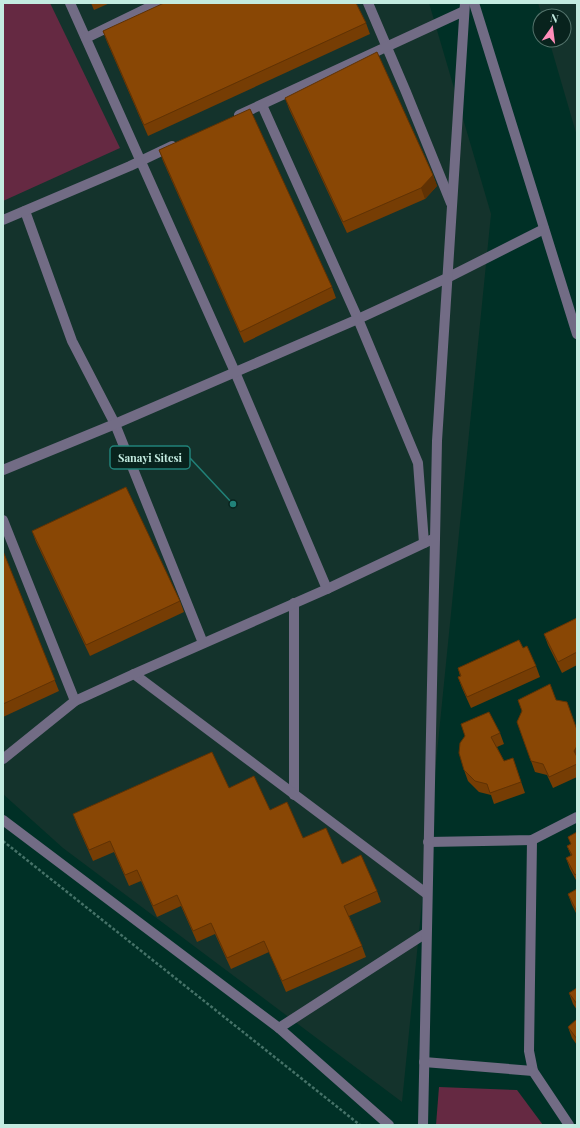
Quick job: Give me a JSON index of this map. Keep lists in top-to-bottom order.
{
  "places": ["Sanayi Sitesi"],
  "north": "top"
}
